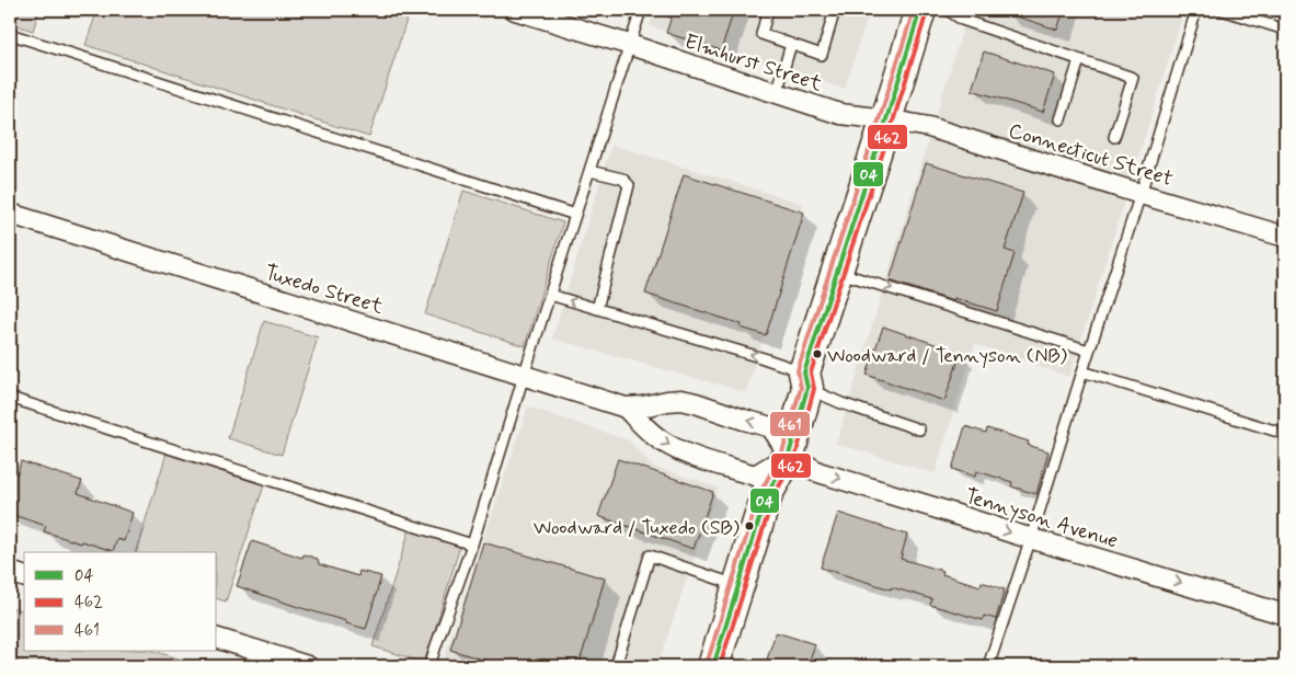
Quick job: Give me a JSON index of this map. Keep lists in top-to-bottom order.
{
  "streets": {
    "street": [
      "Elmhurst Street",
      "Connecticut Street",
      "Tuxedo Street",
      "Tennyson Avenue"
    ]
  },
  "crossings": [
    ["Elmhurst Street", "Connecticut Street"],
    ["Tuxedo Street", "Tennyson Avenue"]
  ],
  "one_way": ["Tennyson Avenue"],
  "places": ["Woodward / Tennyson (NB)", "Woodward / Tuxedo (SB)"],
  "lines": ["transit line 04", "transit line 461", "transit line 462"],
  "legend": ["04", "462", "461"]
}
